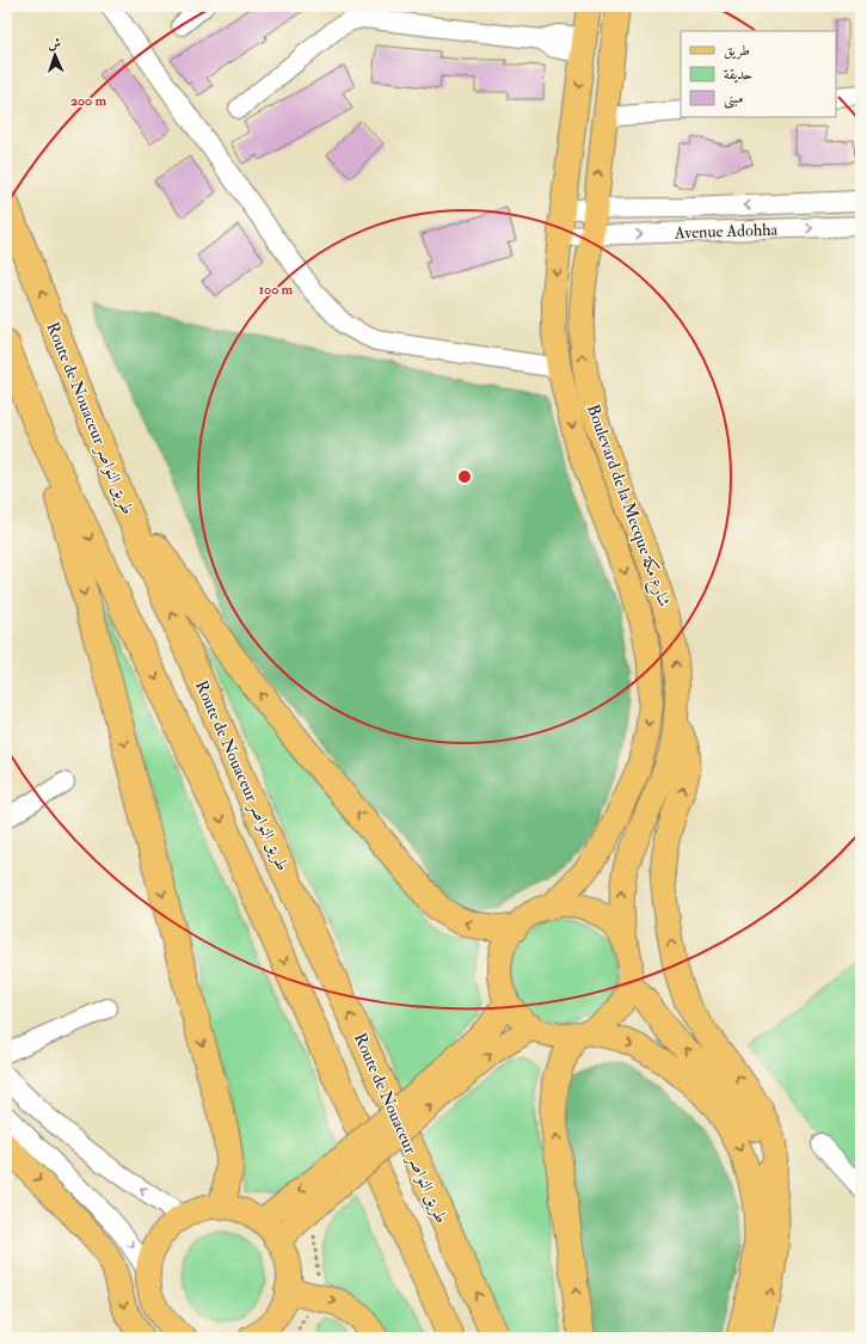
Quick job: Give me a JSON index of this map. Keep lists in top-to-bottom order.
{
  "streets": {
    "highway": ["Route de Nouaceur طريق النواصر"],
    "main road": ["Boulevard de la Mecque شارع مكة"],
    "street": ["Avenue Adohha"]
  },
  "crossings": [
    ["Avenue Adohha", "Boulevard de la Mecque شارع مكة"]
  ],
  "legend": ["طريق", "حديقة", "مبنى"],
  "north": "top",
  "rings": ["200 m", "100 m"]
}
